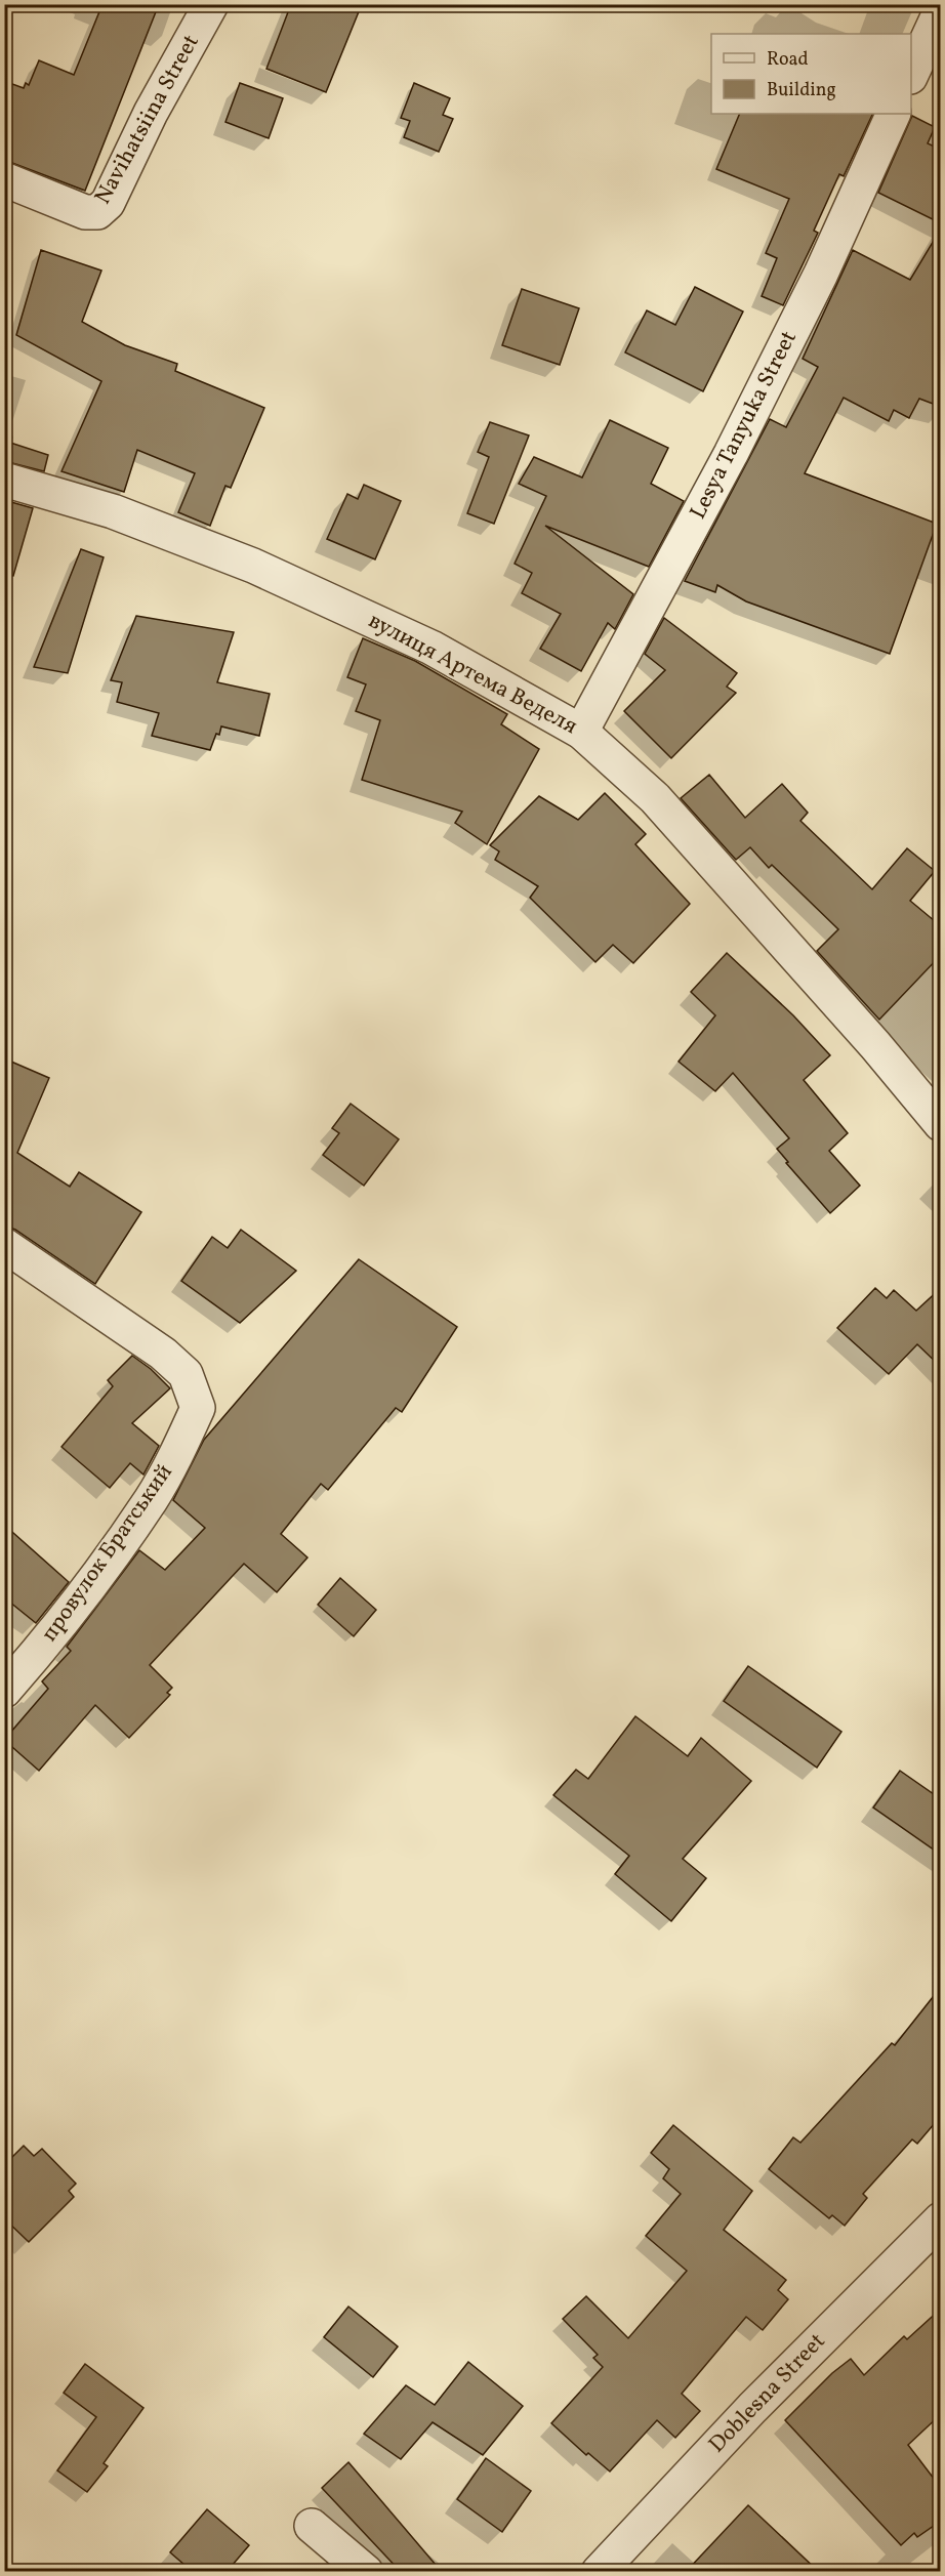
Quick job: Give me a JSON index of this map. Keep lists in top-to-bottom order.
{
  "streets": {
    "street": [
      "Navihatsiina Street",
      "Lesya Tanyuka Street",
      "вулиця Артема Веделя",
      "провулок Братський",
      "Doblesna Street"
    ]
  },
  "crossings": [
    ["Lesya Tanyuka Street", "вулиця Артема Веделя"]
  ],
  "legend": ["Road", "Building"]
}
